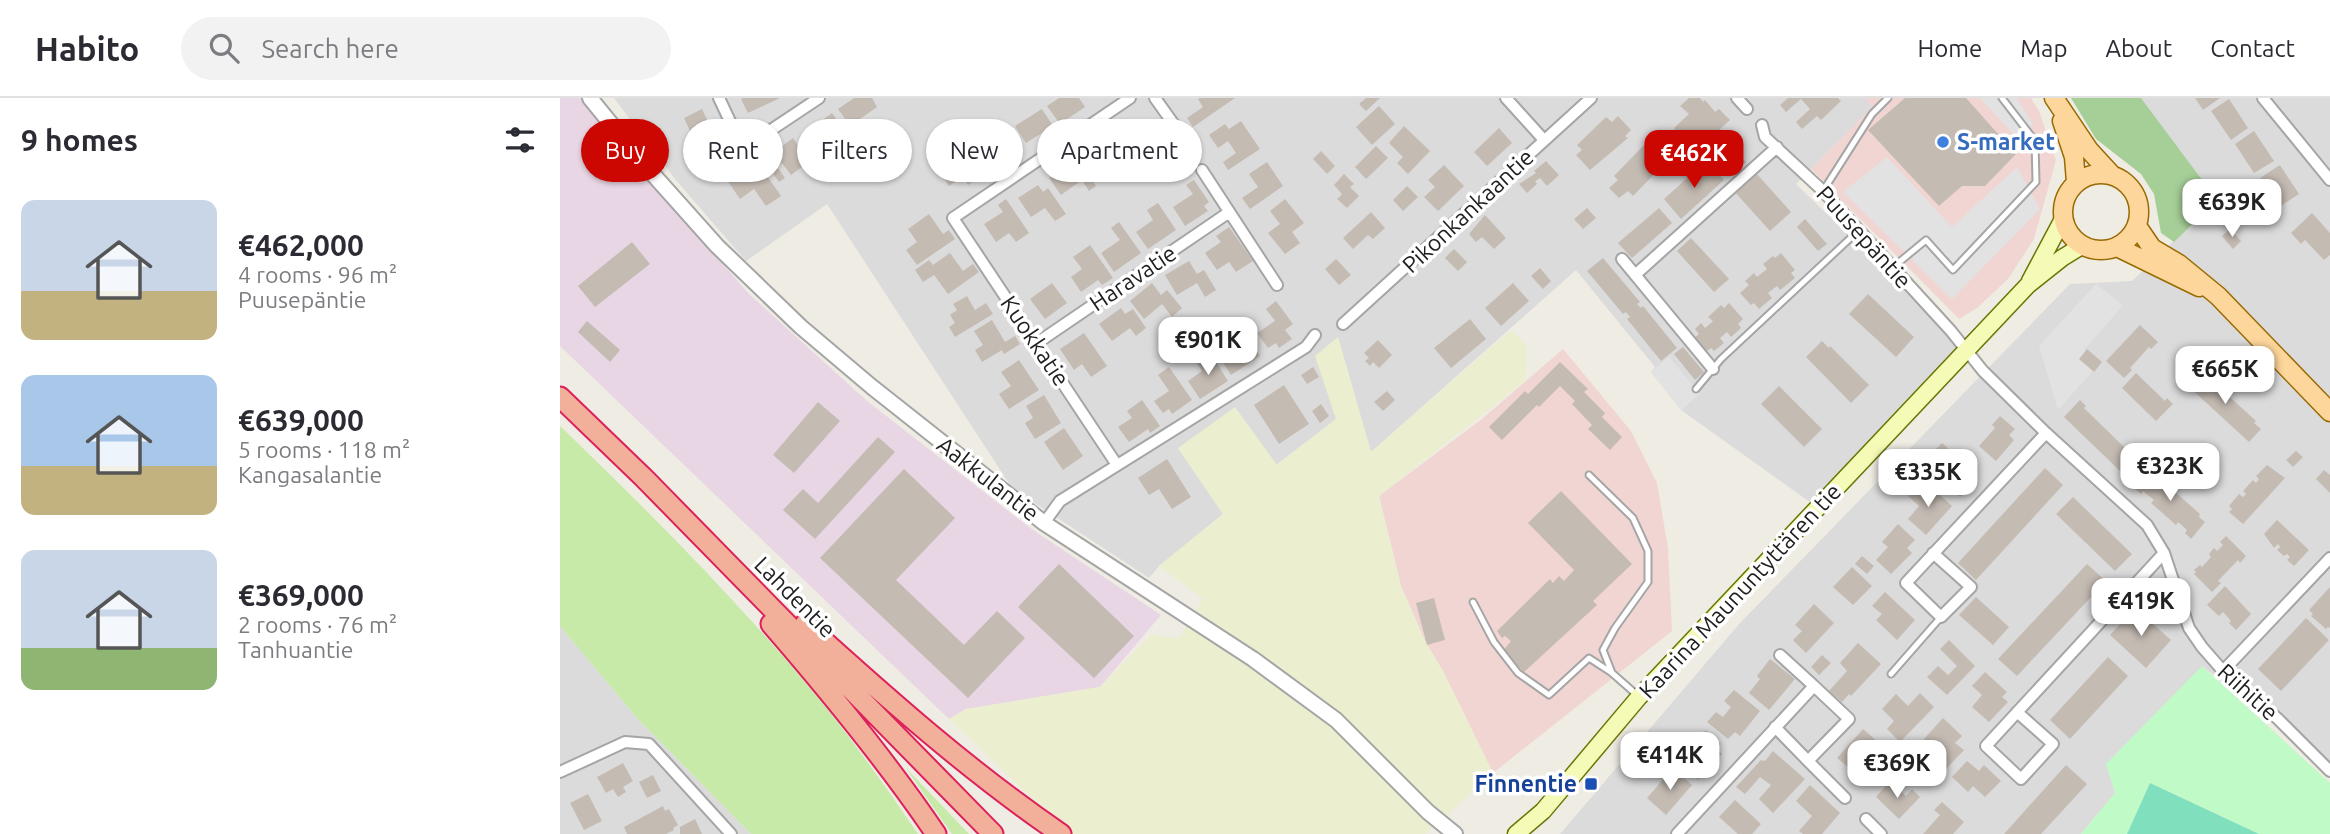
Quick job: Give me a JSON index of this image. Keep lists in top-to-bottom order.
{
  "streets": {
    "highway": ["Lahdentie"],
    "main road": ["Kaarina Maununtyttären tie"],
    "street": [
      "Pikonkankaantie",
      "Puusepäntie",
      "Haravatie",
      "Kuokkatie",
      "Aakkulantie",
      "Riihitie"
    ]
  },
  "crossings": [
    ["Puusepäntie", "Kaarina Maununtyttären tie"],
    ["Puusepäntie", "Riihitie"],
    ["Haravatie", "Kuokkatie"],
    ["Kaarina Maununtyttären tie", "Riihitie"]
  ],
  "places": {
    "other": ["S-market"],
    "transit": ["Finnentie"]
  },
  "page": {
    "header": "Habito",
    "search": "Search here",
    "nav": [
      "Home",
      "Map",
      "About",
      "Contact"
    ],
    "heading": "9 homes",
    "chip": [
      "Buy",
      "Rent",
      "Filters",
      "New",
      "Apartment"
    ],
    "price": [
      "€462K",
      "€639K",
      "€901K",
      "€665K",
      "€323K",
      "€335K",
      "€419K",
      "€414K",
      "€369K"
    ],
    "list": [
      {
        "name": "€462,000",
        "note": "4 rooms · 96 m² · Puusepäntie"
      },
      {
        "name": "€639,000",
        "note": "5 rooms · 118 m² · Kangasalantie"
      },
      {
        "name": "€369,000",
        "note": "2 rooms · 76 m² · Tanhuantie"
      }
    ]
  }
}
